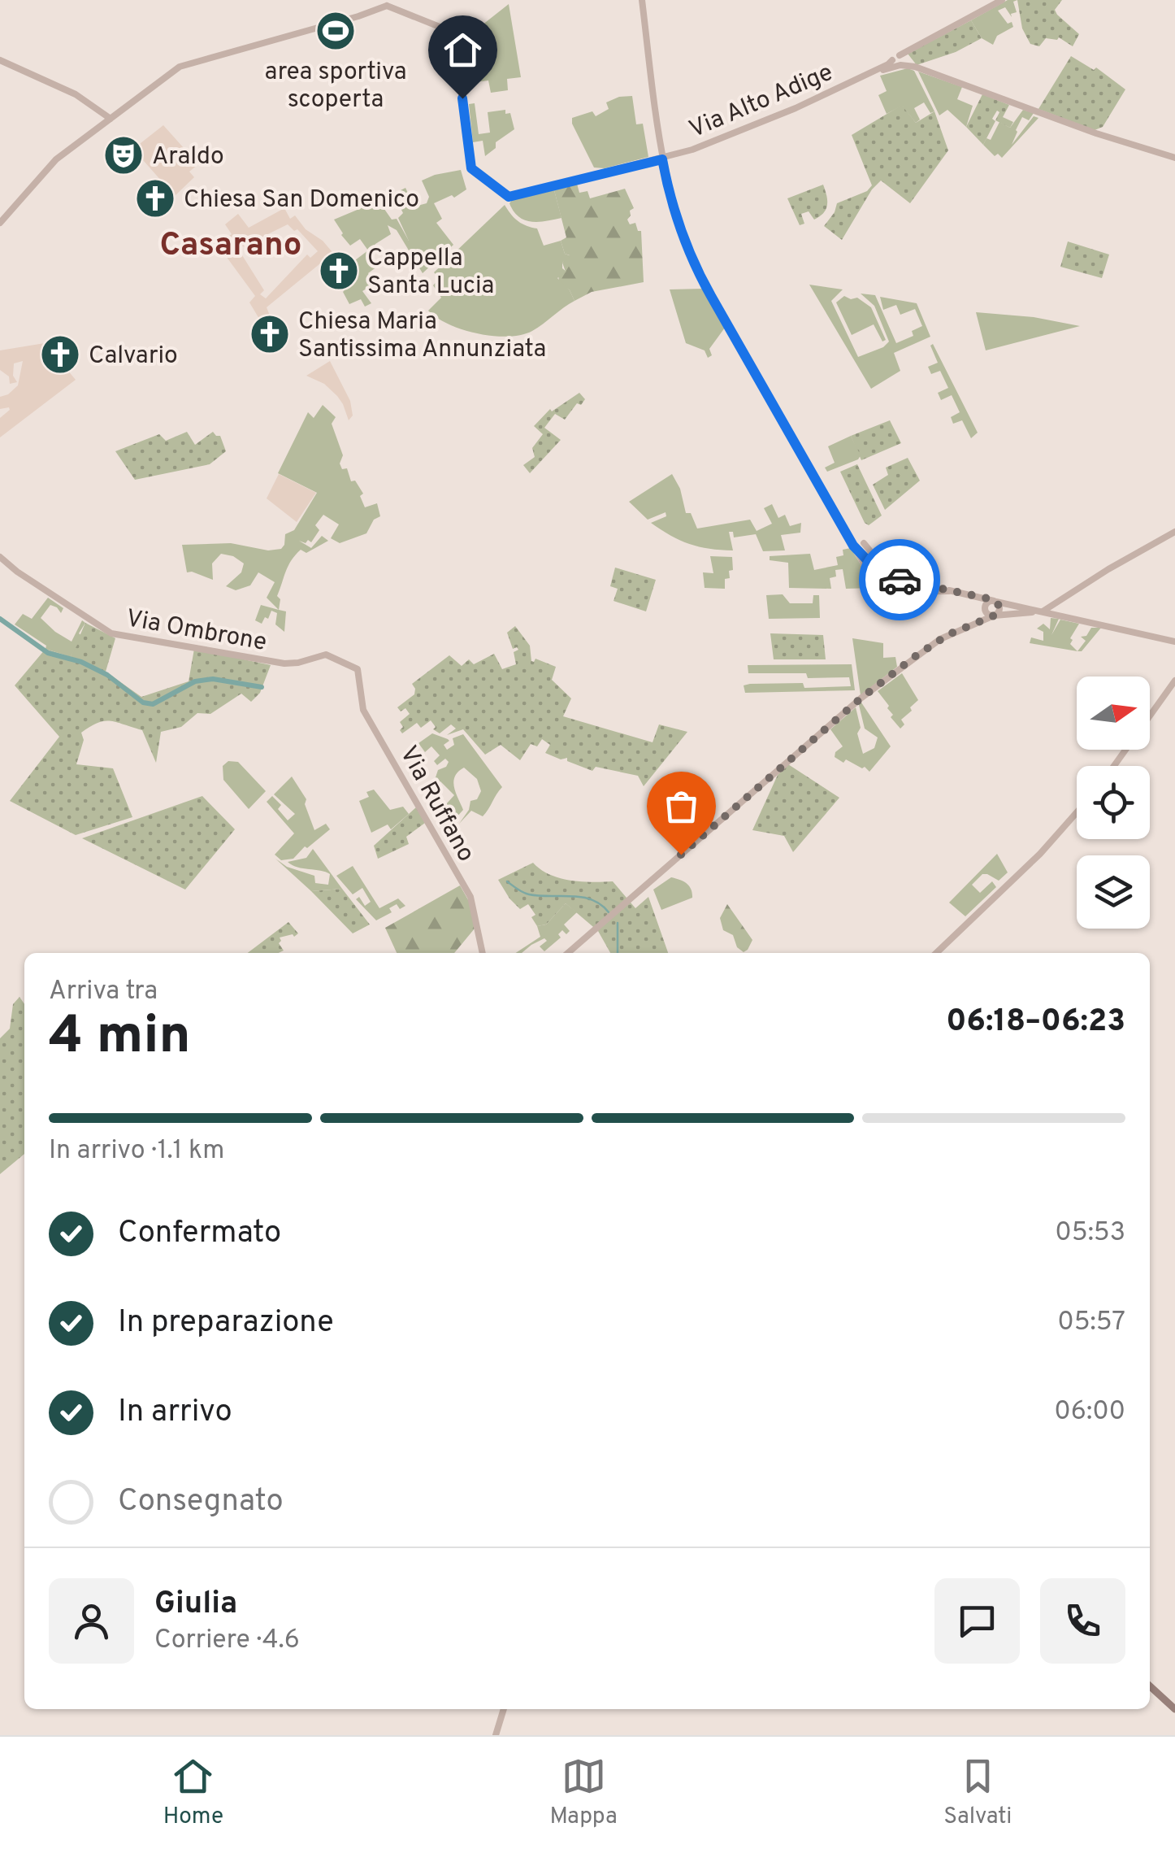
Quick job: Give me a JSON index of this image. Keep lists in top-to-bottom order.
{
  "streets": {
    "street": ["Via Alto Adige", "Via Ombrone", "Via Ruffano"]
  },
  "crossings": [
    ["Via Ombrone", "Via Ruffano"]
  ],
  "districts": ["Casarano"],
  "places": {
    "sports": ["area sportiva scoperta"],
    "theatre": ["Araldo"],
    "church": [
      "Chiesa San Domenico",
      "Cappella Santa Lucia",
      "Chiesa Maria Santissima Annunziata",
      "Calvario"
    ]
  },
  "north": "right",
  "page": {
    "heading": ["4 min", "Arriva tra", "06:18–06:23"],
    "panel": ["Giulia", "Corriere · 4.6"],
    "bar": "In arrivo · 1.1 km",
    "list": [
      ["Confermato", "05:53"],
      ["In preparazione", "05:57"],
      ["In arrivo", "06:00"],
      "Consegnato"
    ],
    "tabs": ["Home", "Mappa", "Salvati"]
  }
}
